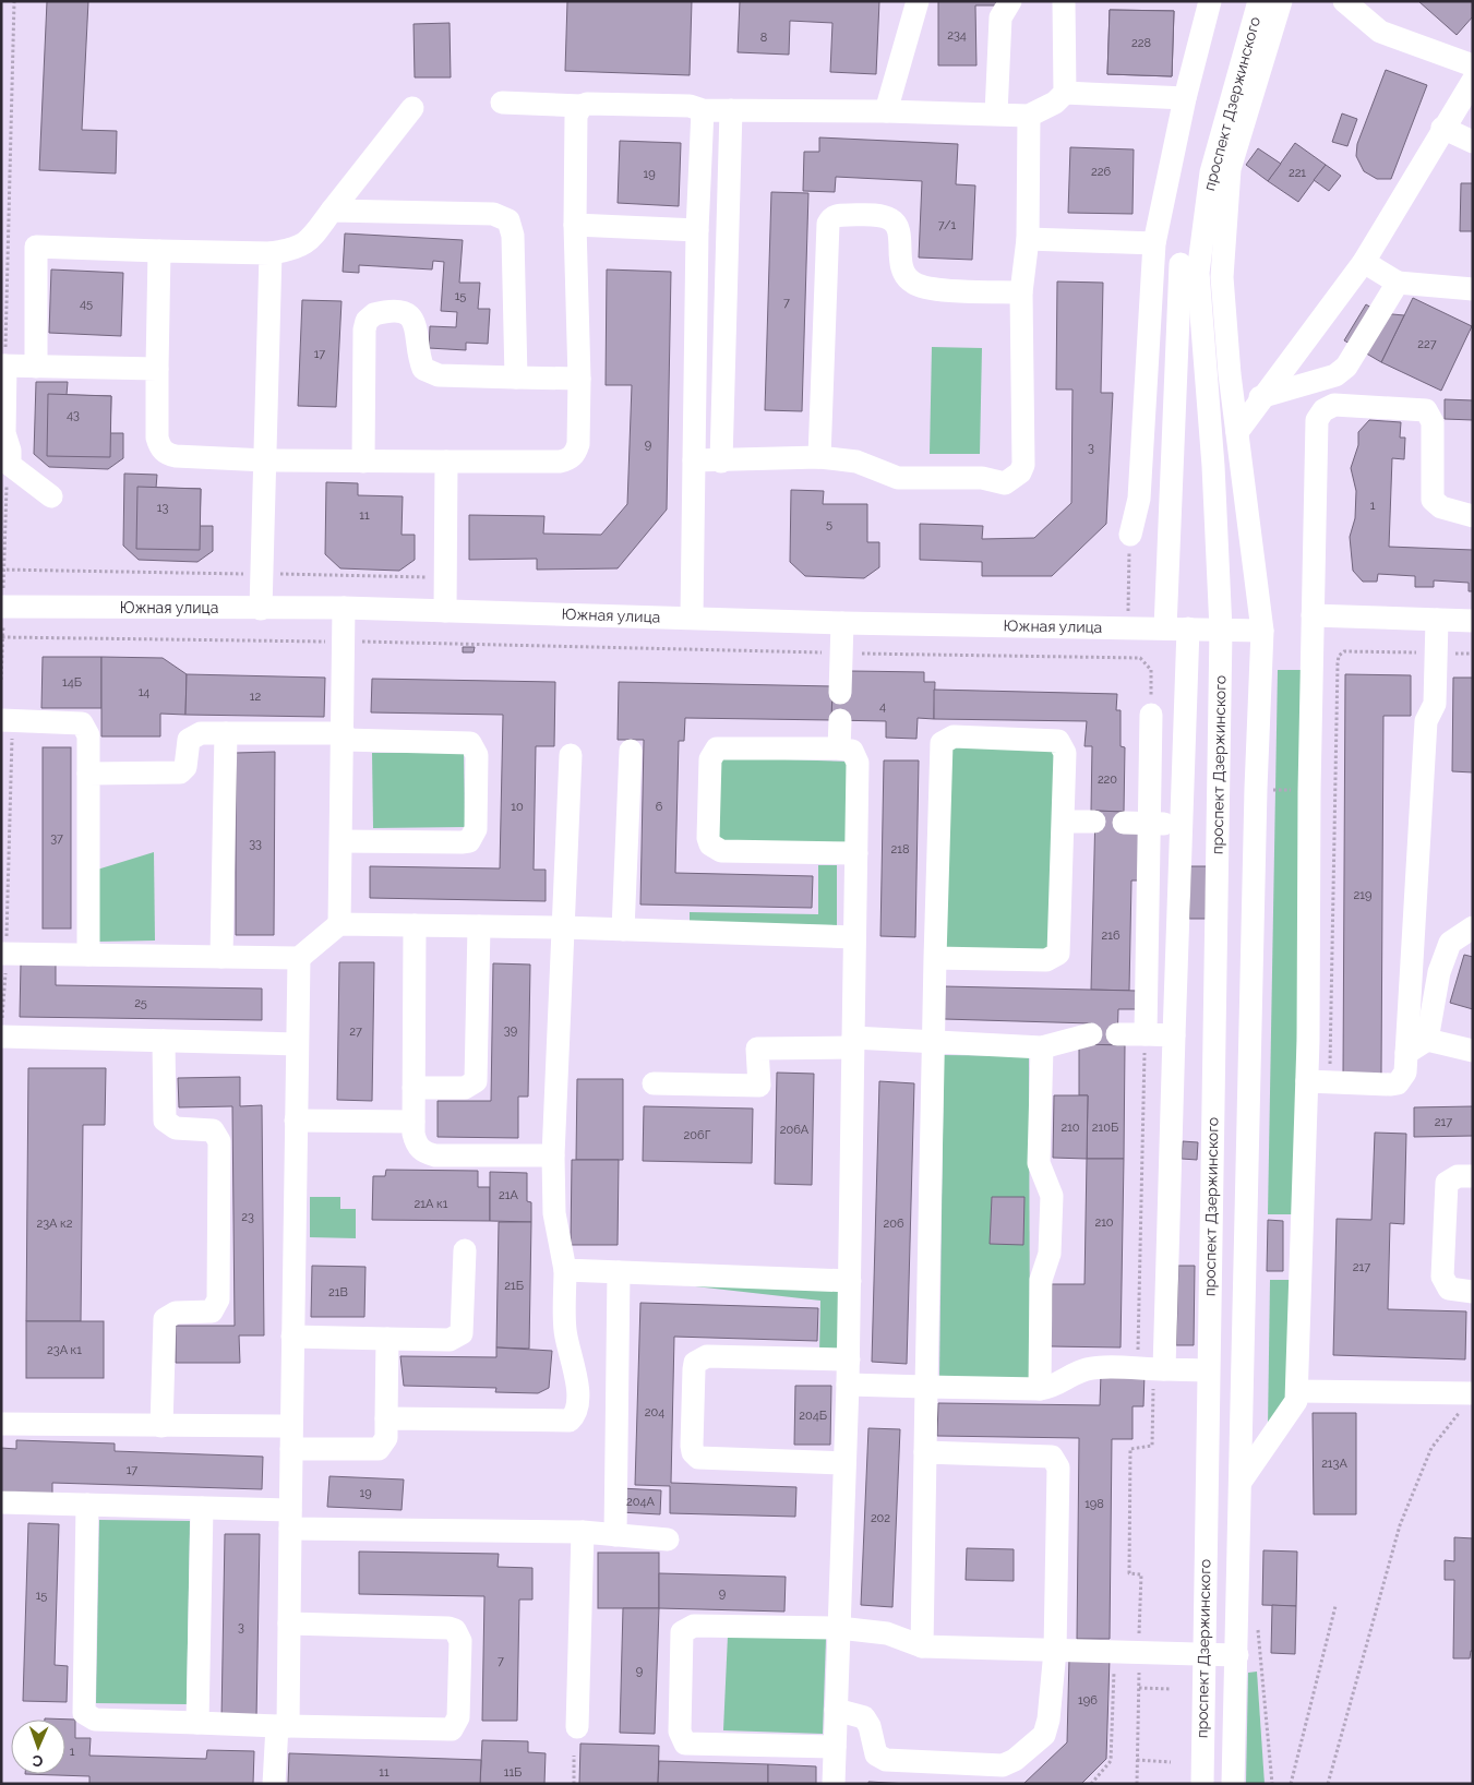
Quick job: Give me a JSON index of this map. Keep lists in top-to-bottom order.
{
  "streets": {
    "street": ["проспект Дзержинского", "Южная улица"]
  },
  "crossings": [
    ["проспект Дзержинского", "Южная улица"]
  ],
  "house_numbers": [
    "234",
    "8",
    "228",
    "226",
    "221",
    "19",
    "7/1",
    "15",
    "7",
    "45",
    "227",
    "17",
    "43",
    "9",
    "3",
    "1",
    "13",
    "11",
    "5",
    "14Б",
    "14",
    "12",
    "4",
    "220",
    "10",
    "6",
    "37",
    "33",
    "218",
    "219",
    "216",
    "25",
    "39",
    "27",
    "217",
    "210",
    "210Б",
    "206А",
    "206Г",
    "21А",
    "21А к1",
    "23",
    "210",
    "23А к2",
    "206",
    "217",
    "21Б",
    "21В",
    "23А к1",
    "204",
    "204Б",
    "213А",
    "17",
    "19",
    "204А",
    "198",
    "202",
    "9",
    "15",
    "3",
    "7",
    "9",
    "196",
    "1",
    "11",
    "11Б"
  ],
  "north": "bottom"
}
